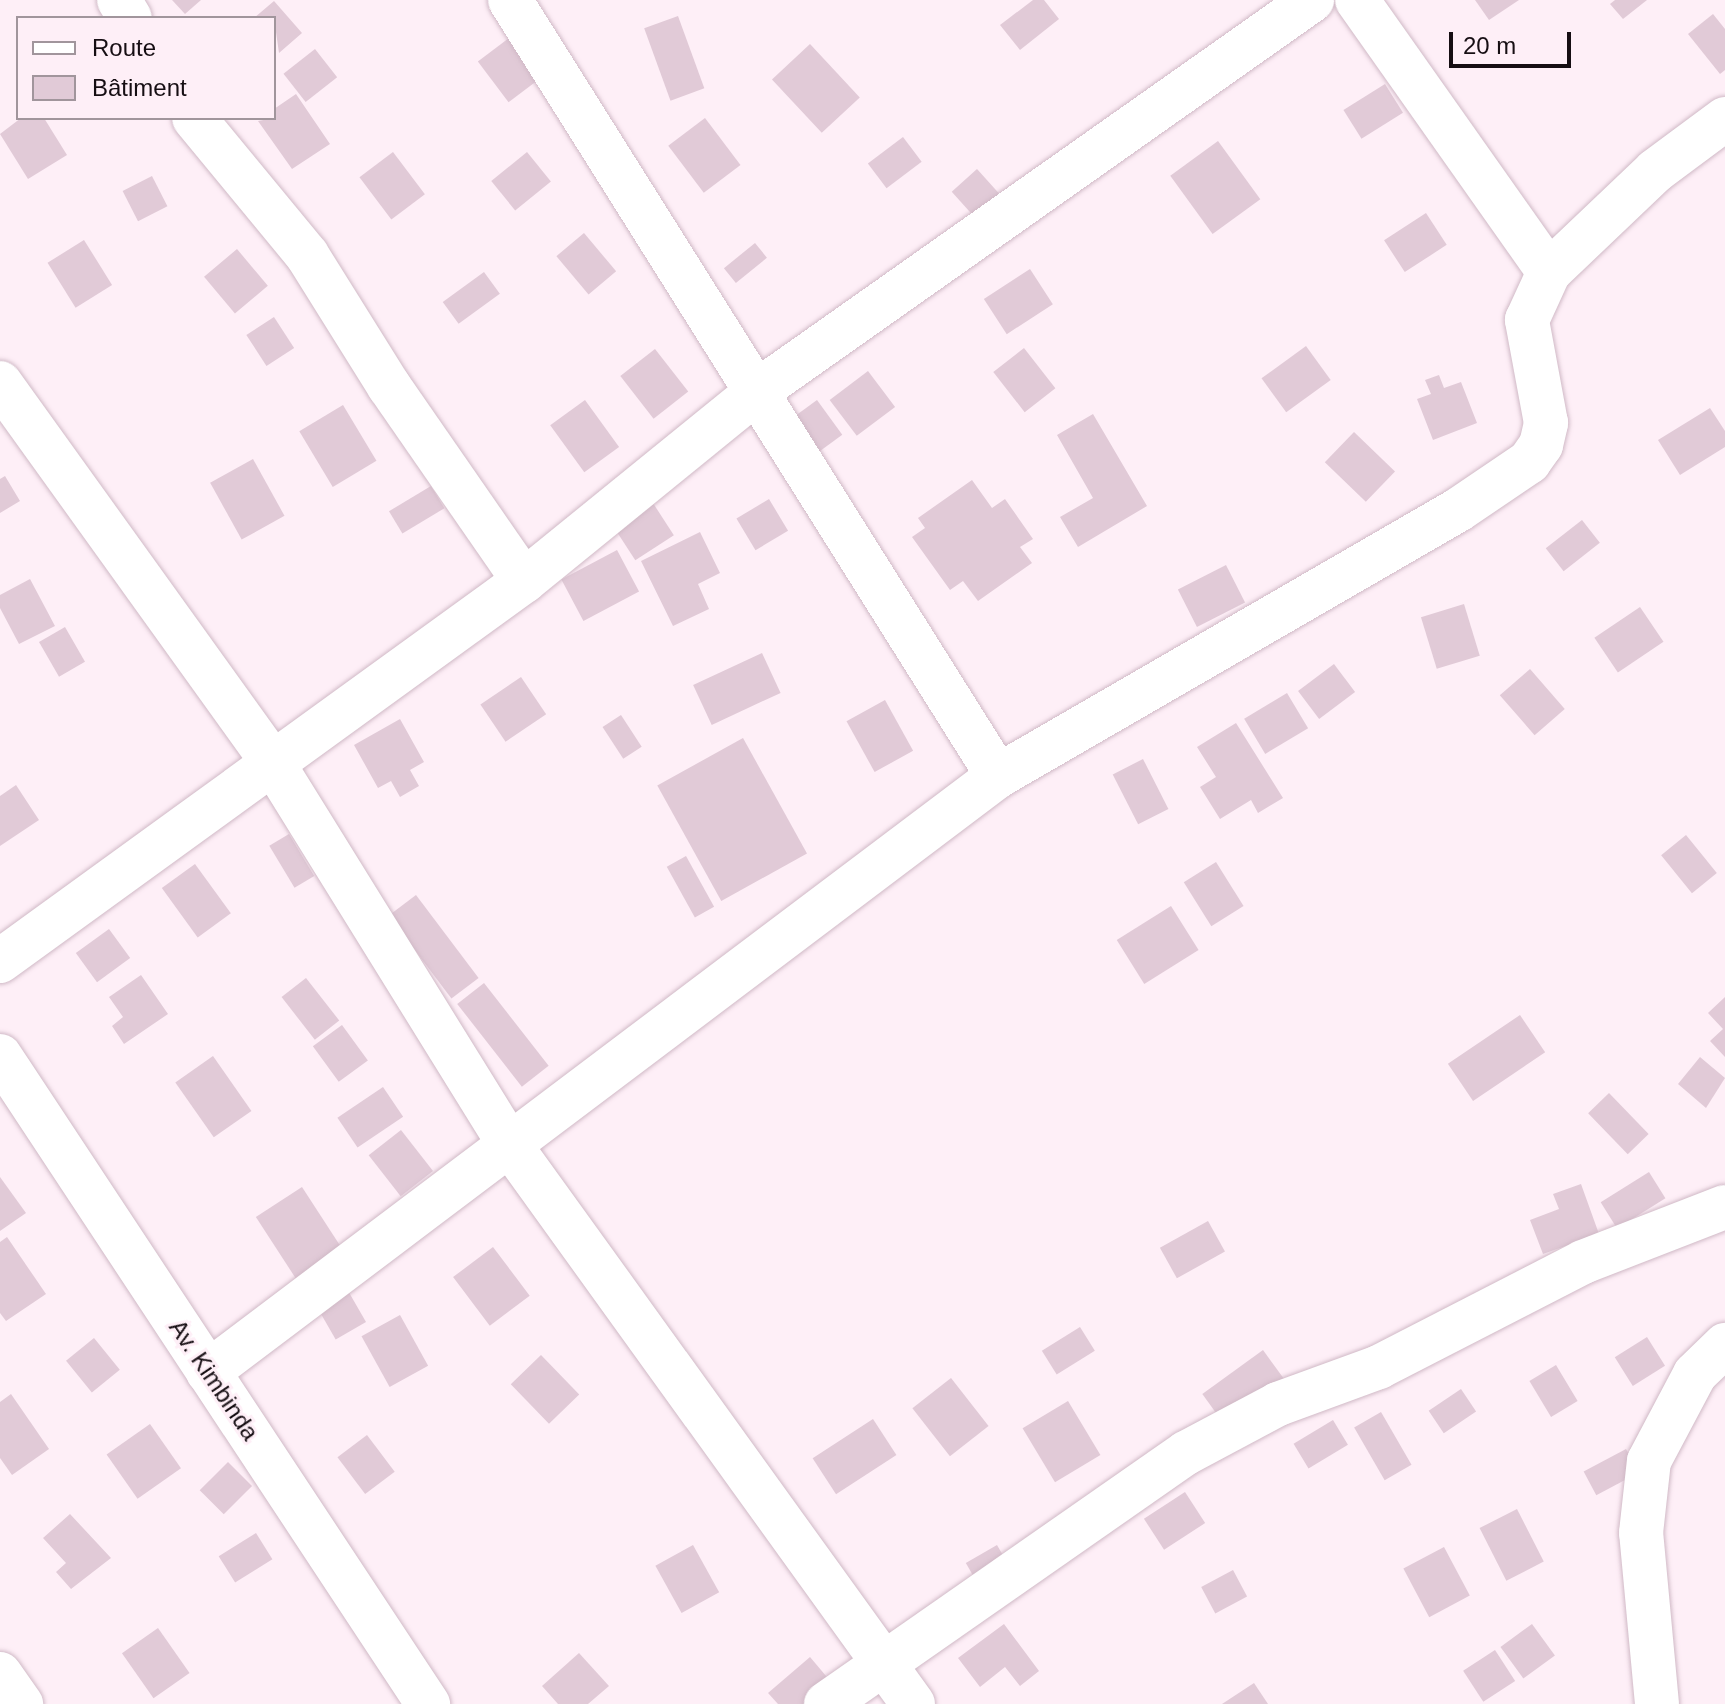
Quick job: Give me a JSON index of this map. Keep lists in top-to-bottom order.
{
  "streets": {
    "street": ["Av. Kimbinda"]
  },
  "legend": ["Route", "Bâtiment"],
  "scale_bar": "20 m"
}
